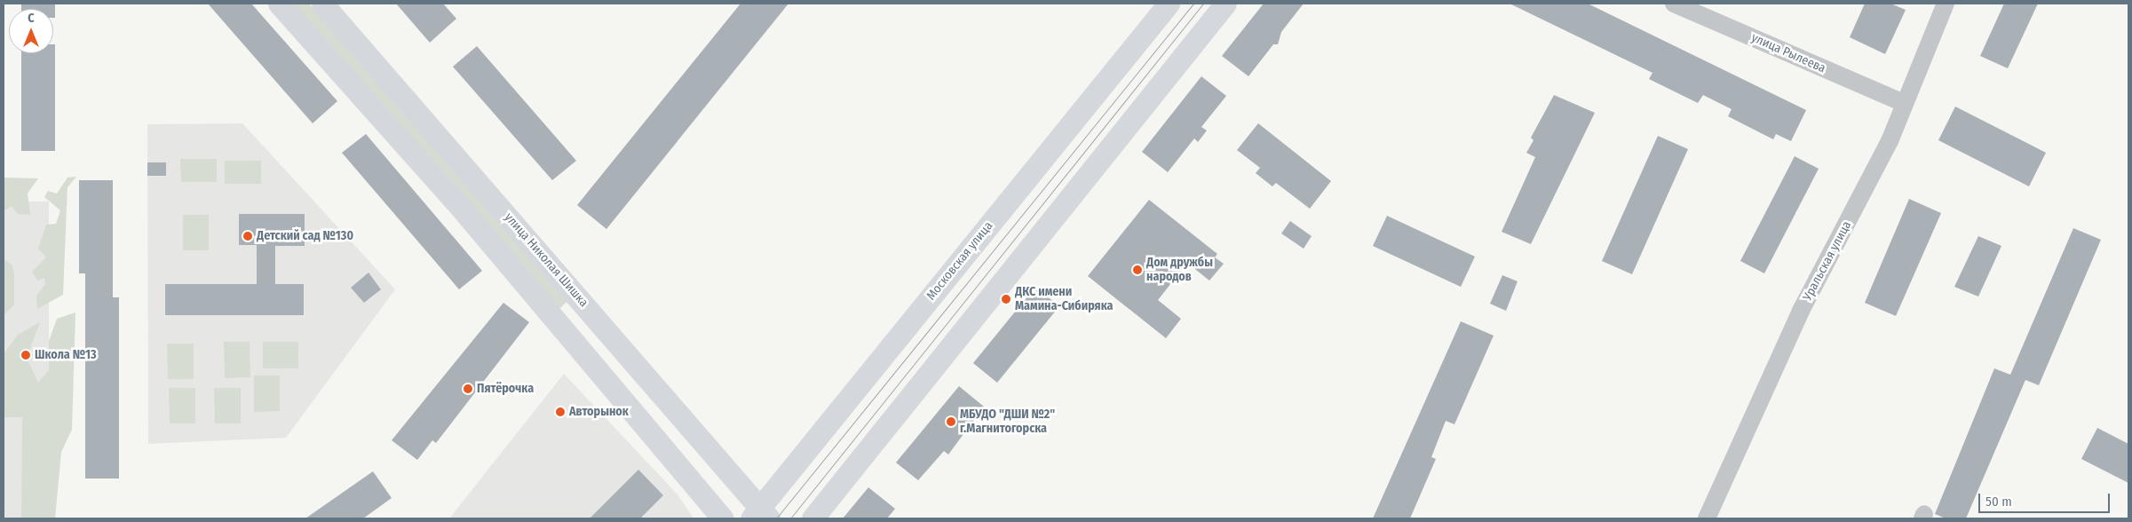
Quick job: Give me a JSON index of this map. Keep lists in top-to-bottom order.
{
  "streets": {
    "main road": ["улица Николая Шишка", "Московская улица"],
    "street": ["улица Рылеева", "Уральская улица"]
  },
  "crossings": [
    ["улица Рылеева", "Уральская улица"],
    ["улица Николая Шишка", "Московская улица"]
  ],
  "places": [
    "Детский сад №130",
    "Дом дружбы народов",
    "ДКС имени Мамина-Сибиряка",
    "Школа №13",
    "Пятёрочка",
    "Авторынок",
    "МБУДО \"ДШИ №2\" г.Магнитогорска"
  ],
  "scale_bar": "50 m",
  "north": "top"
}
